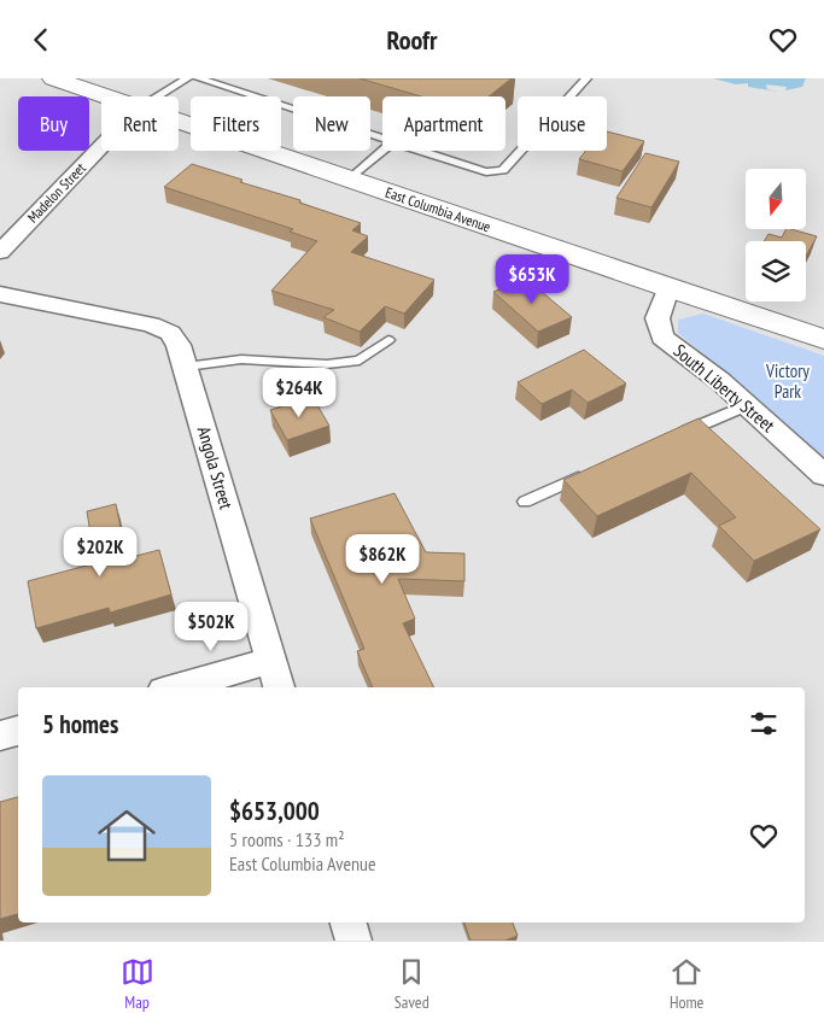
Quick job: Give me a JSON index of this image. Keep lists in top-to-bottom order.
{
  "streets": {
    "street": [
      "Madelon Street",
      "East Columbia Avenue",
      "South Liberty Street",
      "Angola Street"
    ]
  },
  "crossings": [
    ["East Columbia Avenue", "South Liberty Street"]
  ],
  "parks": ["Victory Park"],
  "north": "bottom",
  "page": {
    "header": "Roofr",
    "chip": [
      "Buy",
      "Rent",
      "Filters",
      "New",
      "Apartment",
      "House"
    ],
    "price": [
      "$653K",
      "$264K",
      "$202K",
      "$862K",
      "$502K"
    ],
    "heading": "5 homes",
    "list": [
      {
        "name": "$653,000",
        "note": "5 rooms · 133 m² · East Columbia Avenue"
      }
    ],
    "tabs": ["Map", "Saved", "Home"]
  }
}
